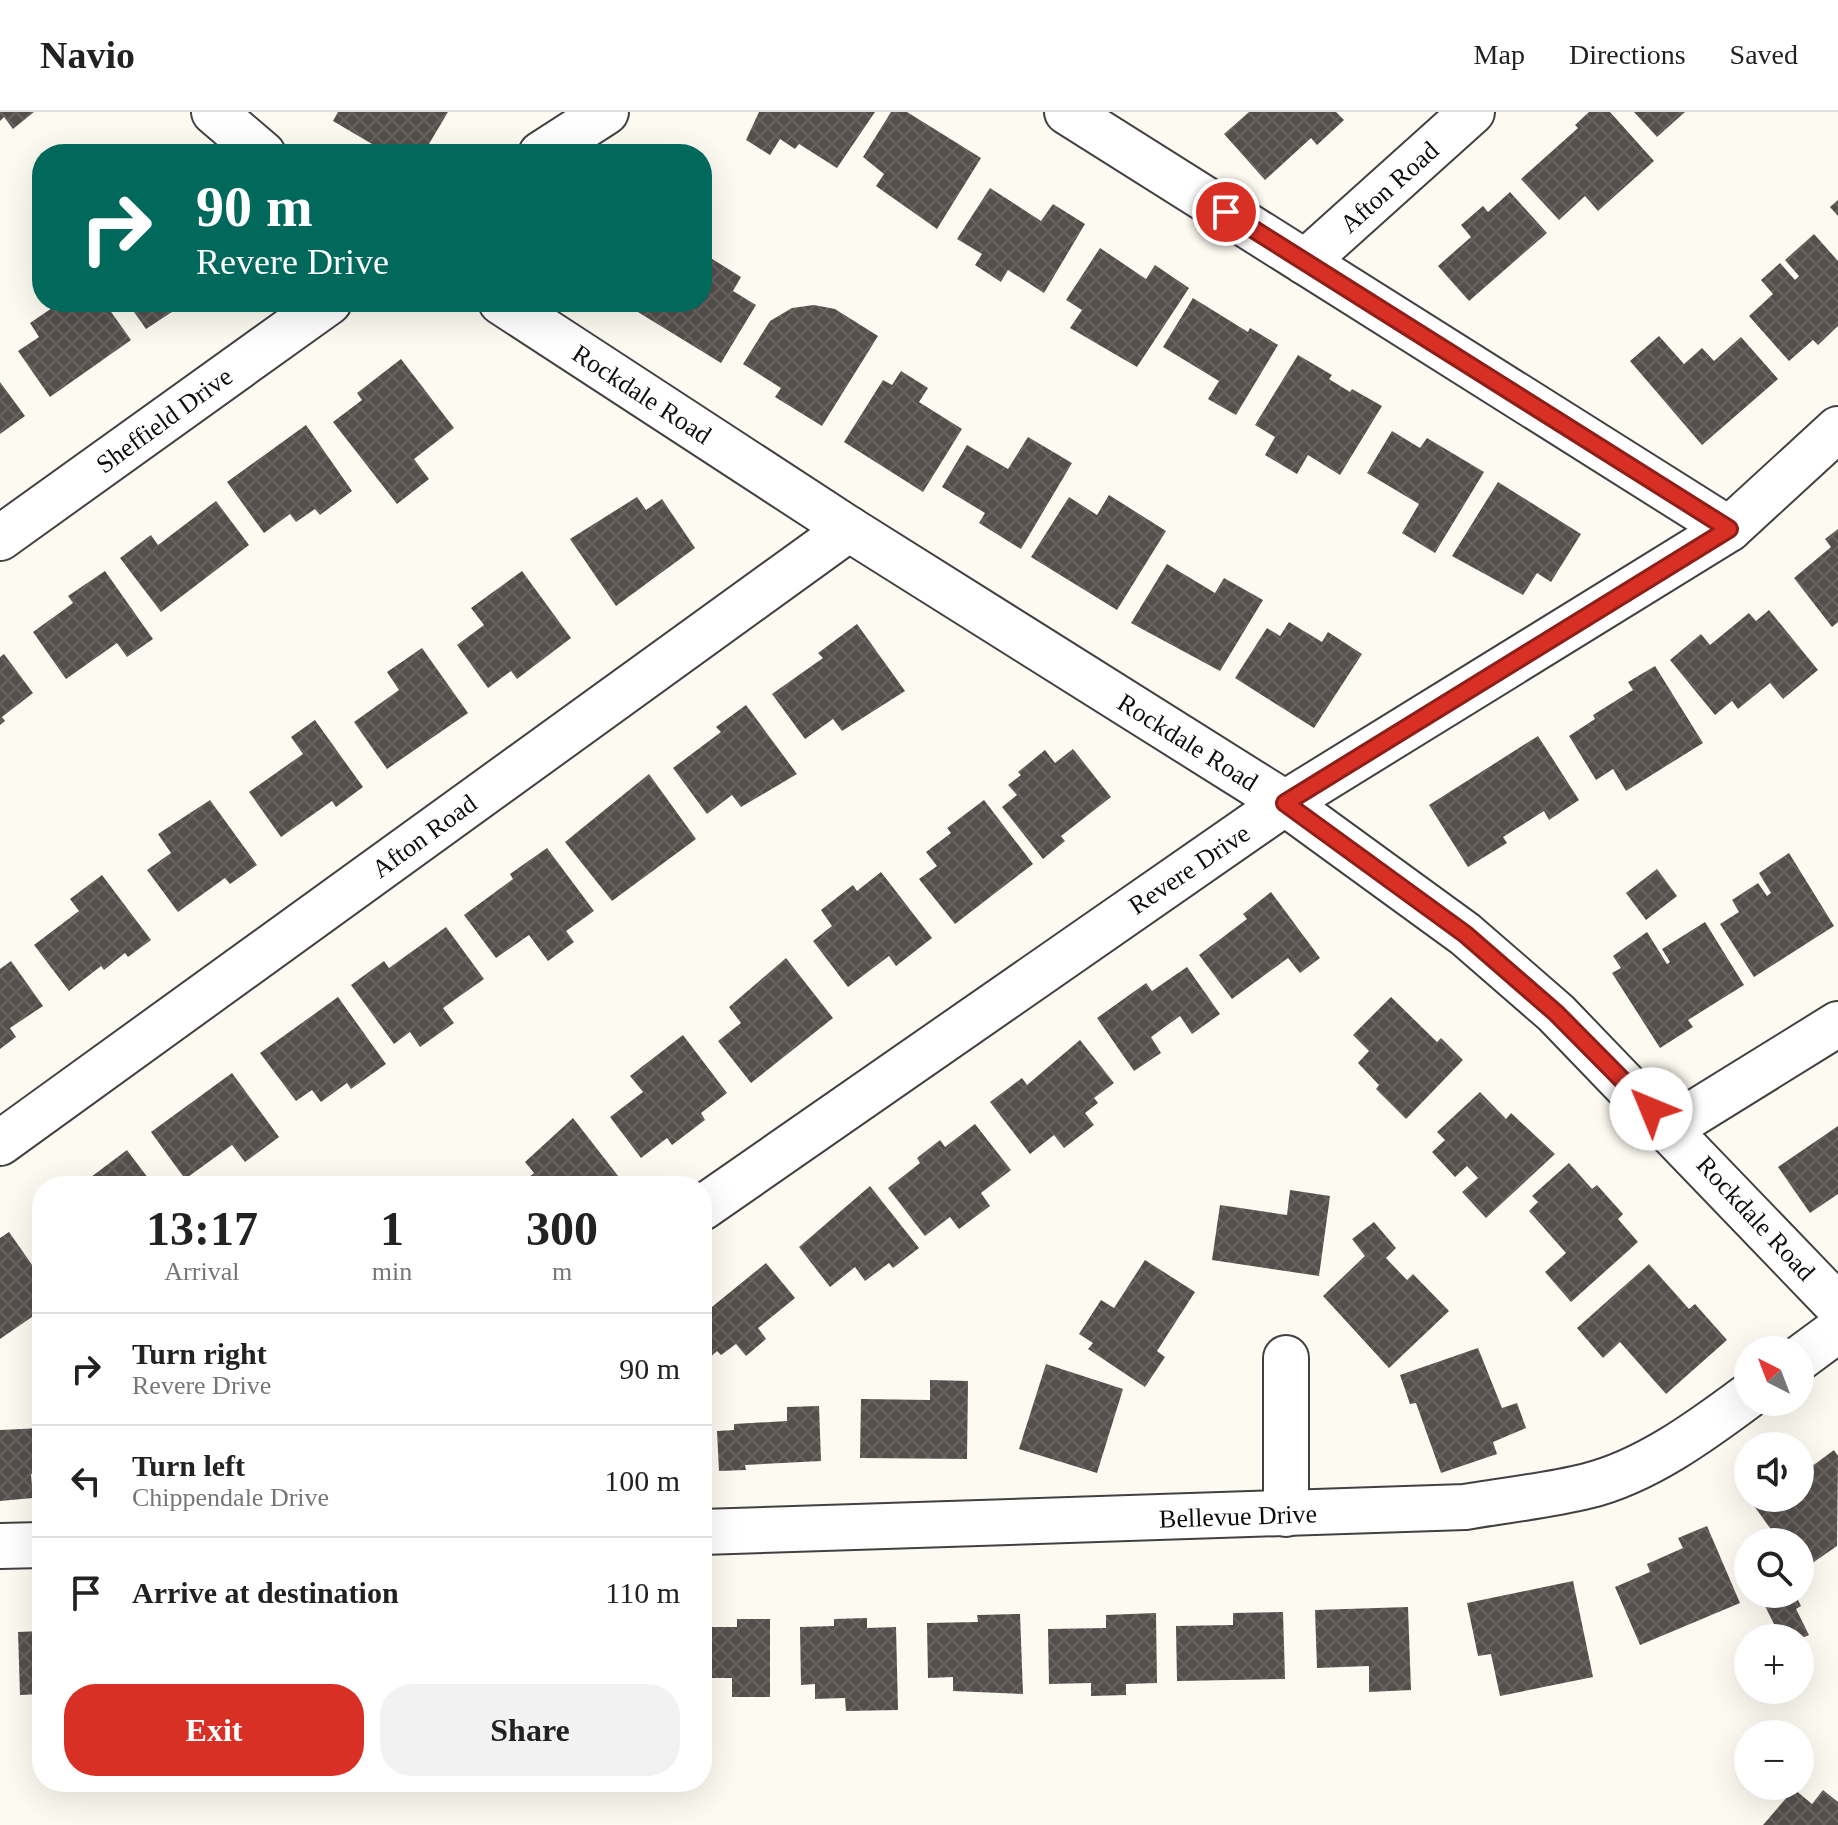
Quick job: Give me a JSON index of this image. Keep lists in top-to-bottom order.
{
  "streets": {
    "street": [
      "Afton Road",
      "Rockdale Road",
      "Sheffield Drive",
      "Revere Drive",
      "Bellevue Drive"
    ]
  },
  "crossings": [
    ["Afton Road", "Rockdale Road"],
    ["Rockdale Road", "Revere Drive"]
  ],
  "north": "top left",
  "page": {
    "header": "Navio",
    "nav": ["Map", "Directions", "Saved"],
    "turn": ["90 m", "Revere Drive"],
    "eta": [
      "13:17",
      "Arrival",
      "1",
      "min",
      "300",
      "m"
    ],
    "list": [
      {
        "name": "Turn right",
        "note": "Revere Drive",
        "value": "90 m"
      },
      {
        "name": "Turn left",
        "note": "Chippendale Drive",
        "value": "100 m"
      },
      {
        "name": "Arrive at destination",
        "value": "110 m"
      }
    ],
    "map_buttons": ["+", "−"],
    "buttons": ["Exit", "Share"]
  }
}
